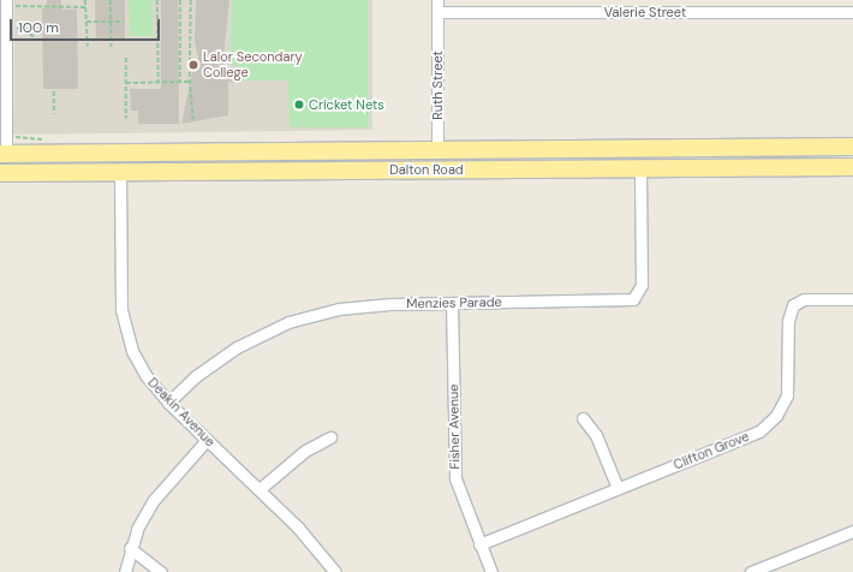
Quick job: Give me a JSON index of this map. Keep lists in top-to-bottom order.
{
  "streets": {
    "main road": ["Ruth Street", "Dalton Road", "Deakin Avenue"],
    "street": [
      "Valerie Street",
      "Menzies Parade",
      "Fisher Avenue",
      "Clifton Grove"
    ]
  },
  "crossings": [
    ["Valerie Street", "Ruth Street"],
    ["Ruth Street", "Dalton Road"],
    ["Dalton Road", "Menzies Parade"],
    ["Dalton Road", "Deakin Avenue"],
    ["Menzies Parade", "Deakin Avenue"],
    ["Menzies Parade", "Fisher Avenue"],
    ["Fisher Avenue", "Clifton Grove"]
  ],
  "places": ["Lalor Secondary College", "Cricket Nets"],
  "scale_bar": "100 m"
}
